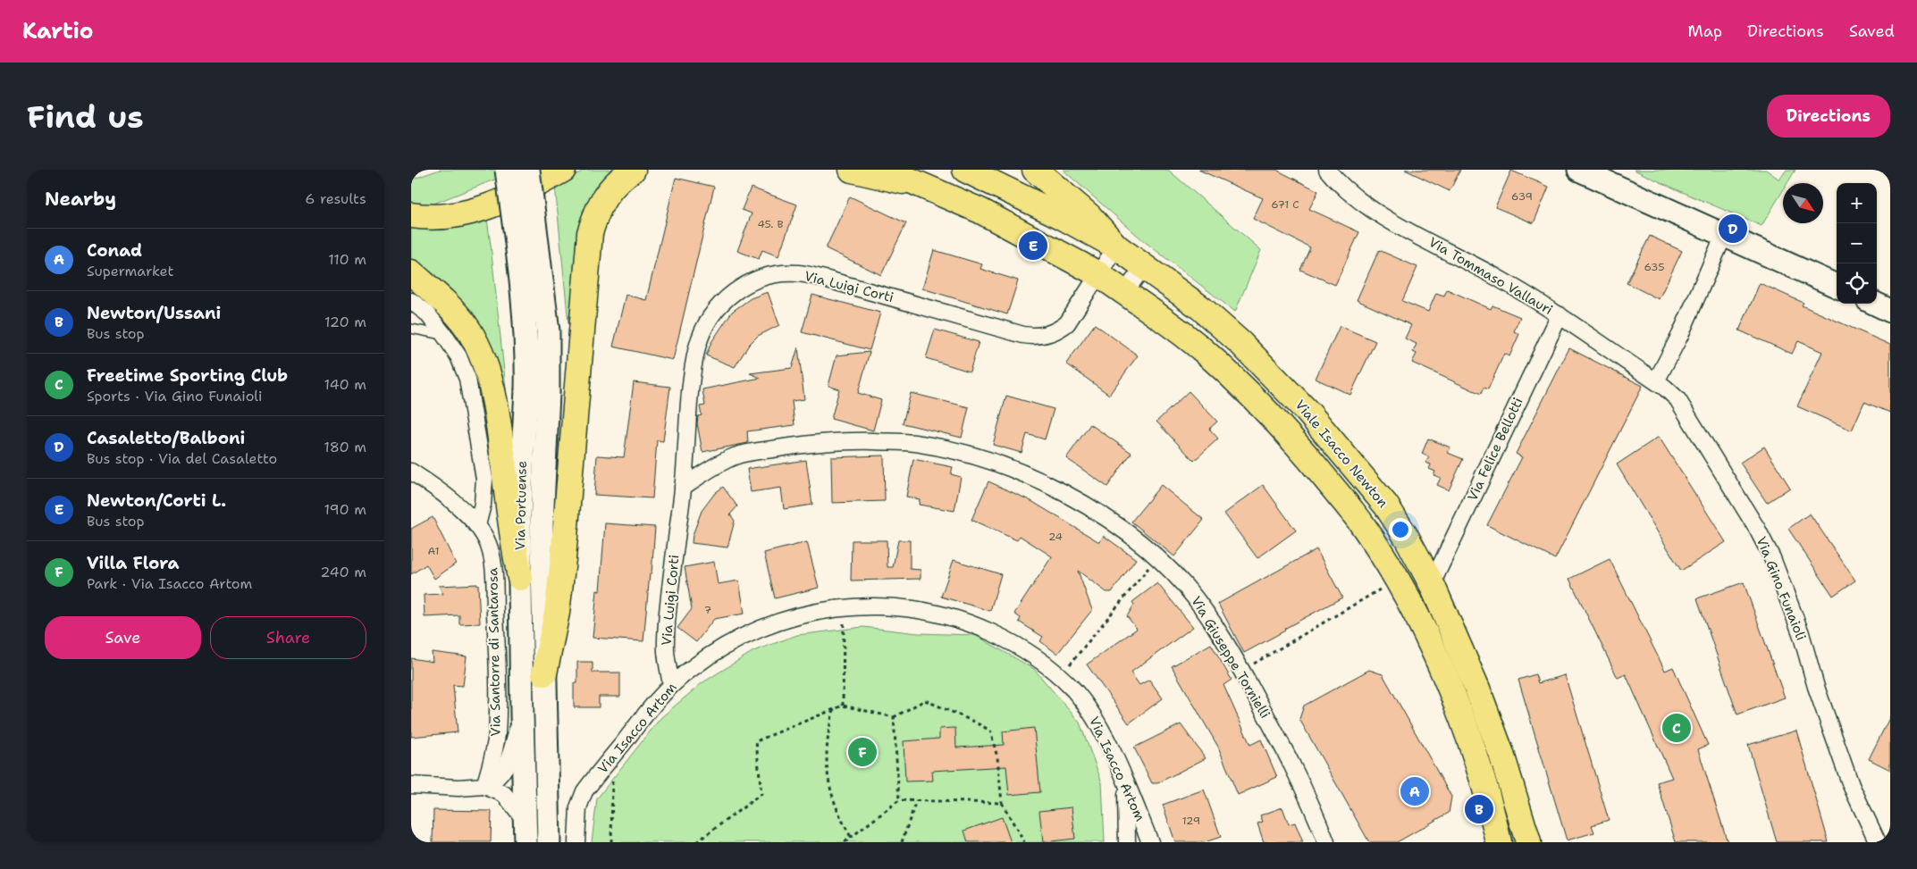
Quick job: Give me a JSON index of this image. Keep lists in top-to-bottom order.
{
  "streets": {
    "main road": ["Viale Isacco Newton", "Via Portuense"],
    "street": [
      "Via Tommaso Vallauri",
      "Via Luigi Corti",
      "Via Felice Bellotti",
      "Via Gino Funaioli",
      "Via Santorre di Santarosa",
      "Via Giuseppe Tornielli",
      "Via Isacco Artom"
    ]
  },
  "crossings": [
    ["Via Tommaso Vallauri", "Via Felice Bellotti"],
    ["Via Tommaso Vallauri", "Via Gino Funaioli"],
    ["Via Luigi Corti", "Viale Isacco Newton"],
    ["Via Luigi Corti", "Via Giuseppe Tornielli"],
    ["Via Luigi Corti", "Via Isacco Artom"],
    ["Via Felice Bellotti", "Viale Isacco Newton"]
  ],
  "house_numbers": [
    "639",
    "671 С",
    "45. B",
    "635",
    "24",
    "A1",
    "7",
    "129"
  ],
  "north": "bottom right",
  "page": {
    "header": "Kartio",
    "nav": ["Map", "Directions", "Saved"],
    "buttons": [
      "Directions",
      ["Save", "Share"]
    ],
    "title": "Find us",
    "heading": ["Nearby", "6 results"],
    "map_buttons": ["+", "−"],
    "pins": [
      "D",
      "E",
      "C",
      "F",
      "A",
      "B"
    ],
    "list": [
      {
        "mark": "A",
        "name": "Conad",
        "note": "Supermarket",
        "value": "110 m"
      },
      {
        "mark": "B",
        "name": "Newton/Ussani",
        "note": "Bus stop",
        "value": "120 m"
      },
      {
        "mark": "C",
        "name": "Freetime Sporting Club",
        "note": "Sports · Via Gino Funaioli",
        "value": "140 m"
      },
      {
        "mark": "D",
        "name": "Casaletto/Balboni",
        "note": "Bus stop · Via del Casaletto",
        "value": "180 m"
      },
      {
        "mark": "E",
        "name": "Newton/Corti L.",
        "note": "Bus stop",
        "value": "190 m"
      },
      {
        "mark": "F",
        "name": "Villa Flora",
        "note": "Park · Via Isacco Artom",
        "value": "240 m"
      }
    ]
  }
}
